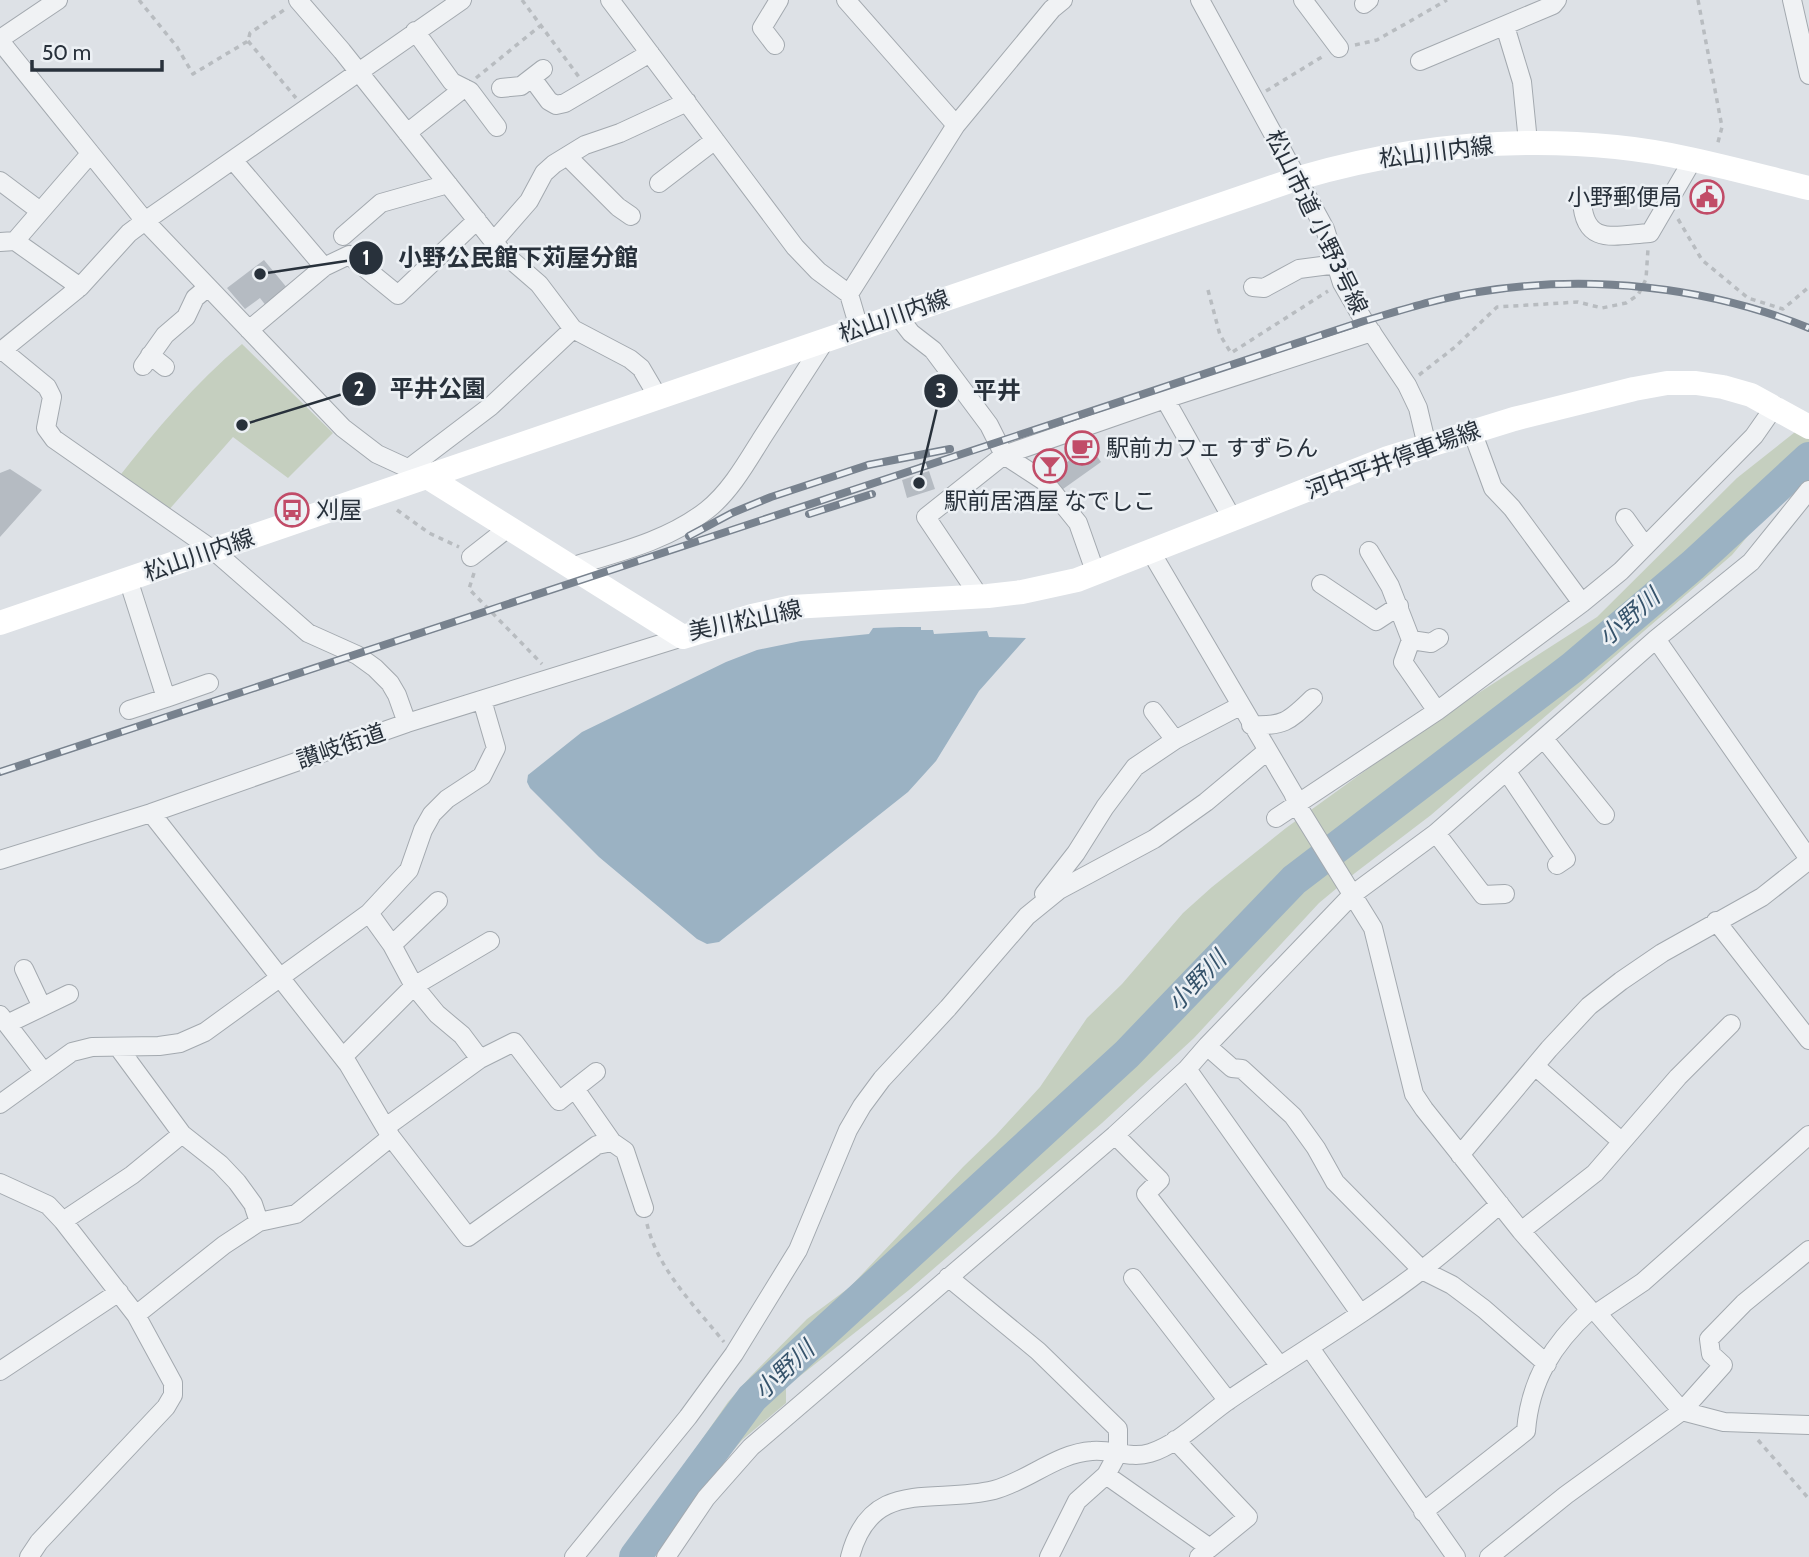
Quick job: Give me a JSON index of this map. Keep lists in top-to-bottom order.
{
  "streets": {
    "main road": ["松山川内線", "河中平井停車場線", "美川松山線"],
    "street": ["松山市道 小野3号線", "讃岐街道"]
  },
  "crossings": [
    ["松山川内線", "松山市道 小野3号線"],
    ["松山川内線", "美川松山線"],
    ["松山市道 小野3号線", "河中平井停車場線"],
    ["河中平井停車場線", "美川松山線"],
    ["美川松山線", "讃岐街道"]
  ],
  "water": ["小野川"],
  "places": {
    "public building": ["小野郵便局"],
    "other": ["小野公民館下苅屋分館", "平井公園", "平井"],
    "cafe": ["駅前カフェ すずらん"],
    "bar": ["駅前居酒屋 なでしこ"],
    "bus stop": ["刈屋"]
  },
  "scale_bar": "50 m"
}
